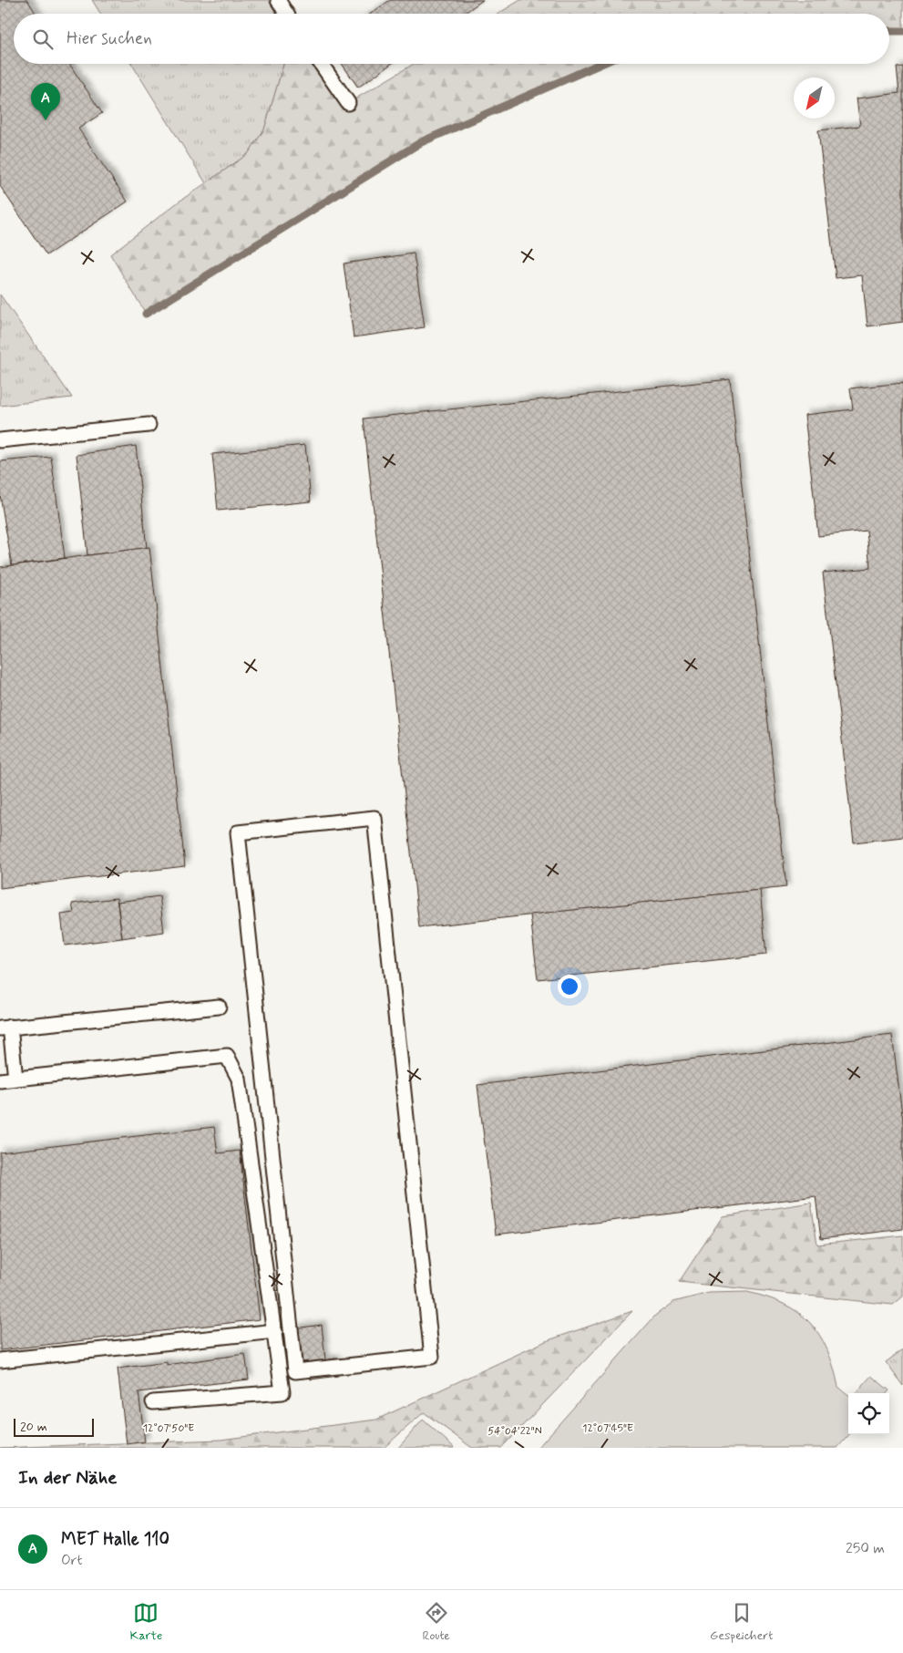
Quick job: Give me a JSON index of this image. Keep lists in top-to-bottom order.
{
  "scale_bar": "20 m",
  "north": "bottom left",
  "page": {
    "search": "Hier suchen",
    "pins": "A",
    "scale": "20 m",
    "heading": "In der Nähe",
    "list": [
      {
        "mark": "A",
        "name": "MET Halle 110",
        "note": "Ort",
        "value": "250 m"
      }
    ],
    "nav": ["Karte", "Route", "Gespeichert"]
  },
  "coordinates": ["12°07'50\"E", "12°07'45\"E", "54°04'22\"N"]
}
